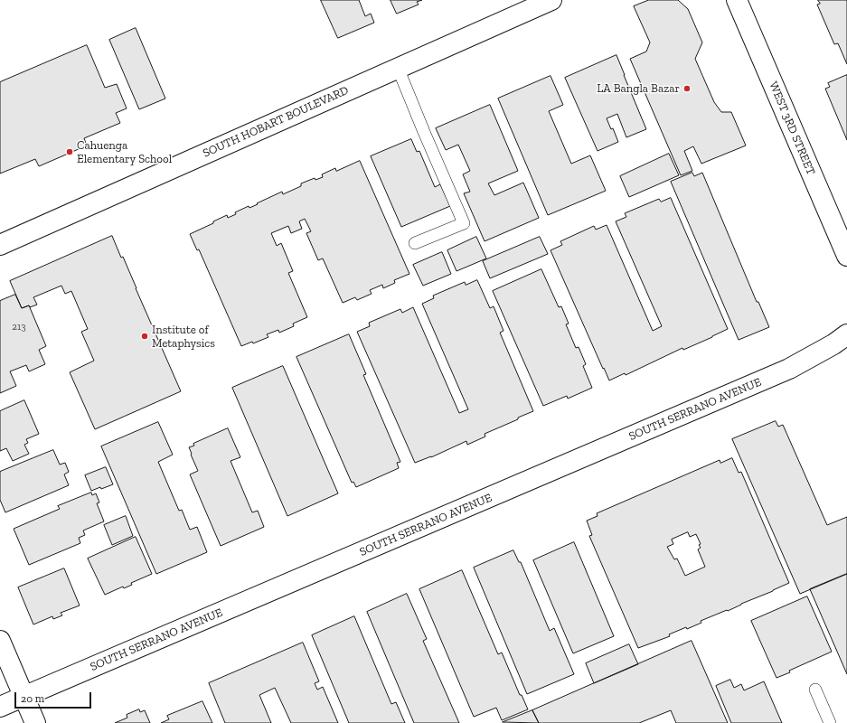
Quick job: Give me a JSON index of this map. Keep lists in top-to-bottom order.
{
  "streets": {
    "street": ["SOUTH HOBART BOULEVARD", "WEST 3RD STREET", "SOUTH SERRANO AVENUE"]
  },
  "places": ["LA Bangla Bazar", "Cahuenga Elementary School", "Institute of Metaphysics"],
  "house_numbers": ["213"],
  "scale_bar": "20 m"
}
